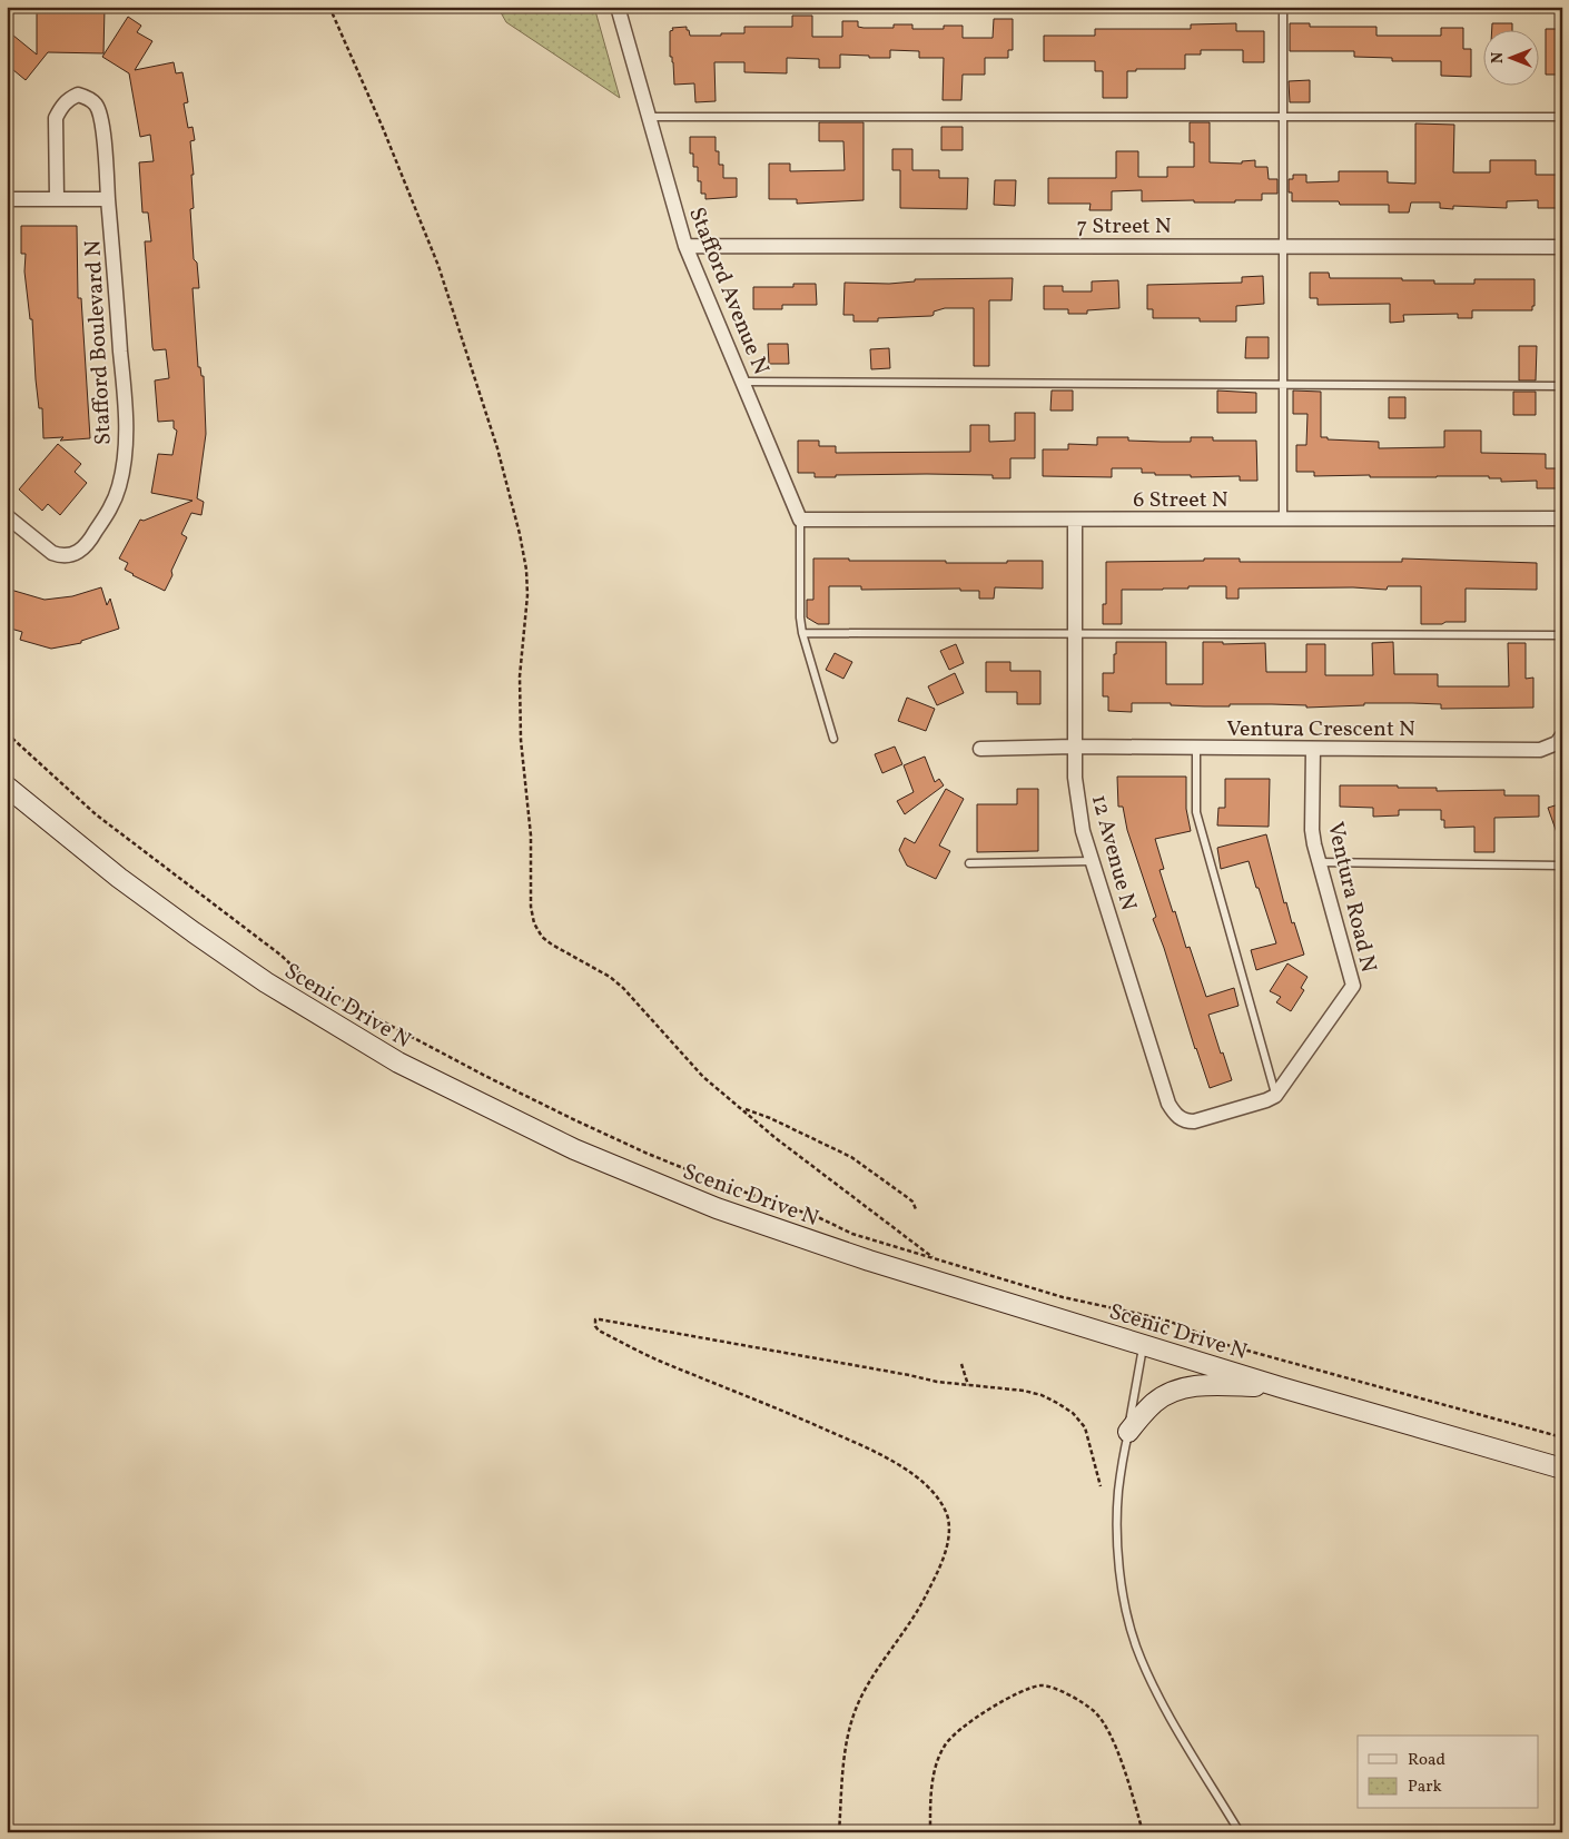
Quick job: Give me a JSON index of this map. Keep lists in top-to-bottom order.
{
  "streets": {
    "main road": ["Scenic Drive N"],
    "street": [
      "7 Street N",
      "Stafford Avenue N",
      "Stafford Boulevard N",
      "6 Street N",
      "Ventura Crescent N",
      "12 Avenue N",
      "Ventura Road N"
    ]
  },
  "crossings": [
    ["7 Street N", "Stafford Avenue N"],
    ["Stafford Avenue N", "6 Street N"],
    ["6 Street N", "12 Avenue N"],
    ["Ventura Crescent N", "12 Avenue N"],
    ["Ventura Crescent N", "Ventura Road N"],
    ["12 Avenue N", "Ventura Road N"]
  ],
  "legend": ["Road", "Park"],
  "north": "left"
}
